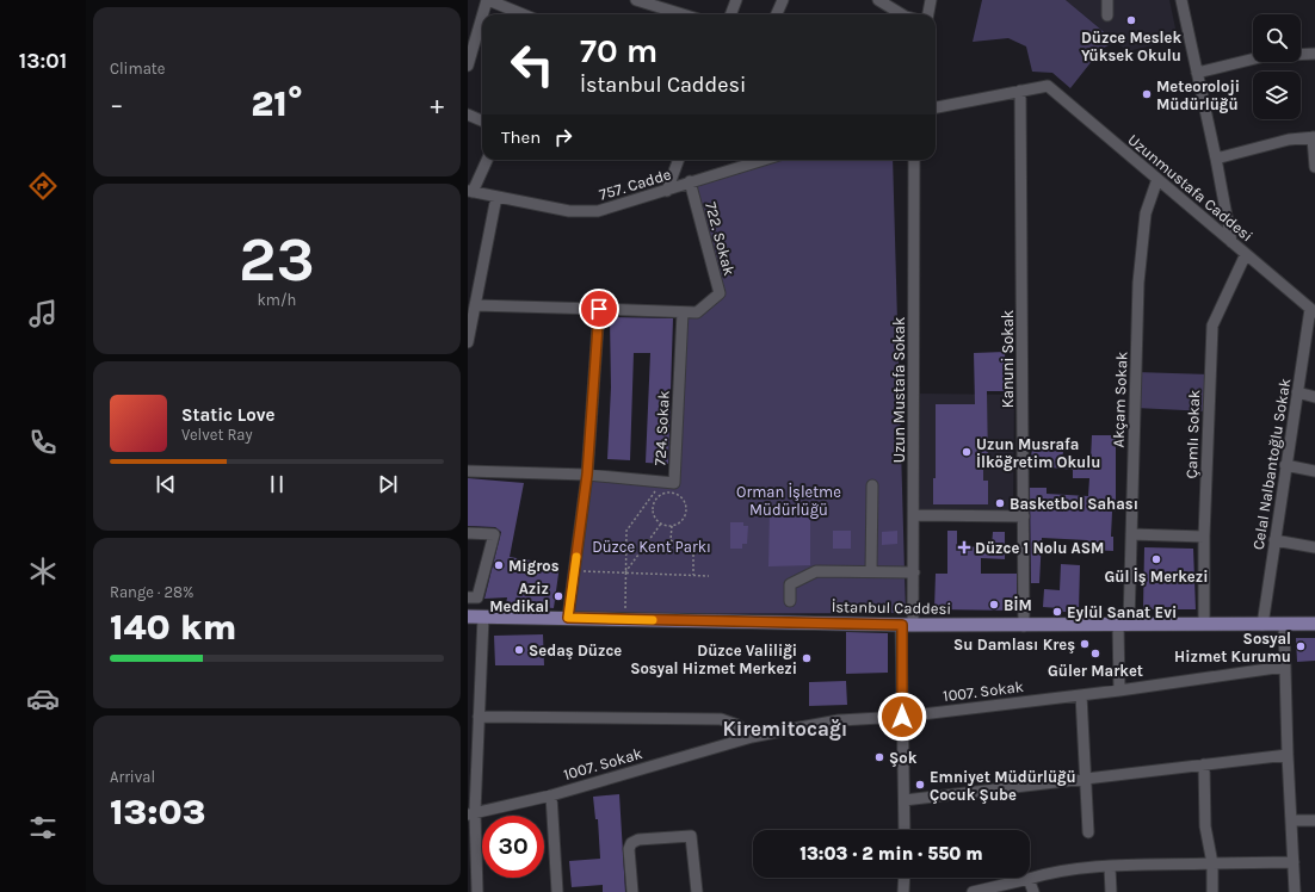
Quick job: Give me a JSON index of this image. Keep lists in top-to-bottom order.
{
  "streets": {
    "main road": ["İstanbul Caddesi"],
    "street": [
      "757. Cadde",
      "Uzunmustafa Caddesi",
      "722. Sokak",
      "Kanuni Sokak",
      "Uzun Mustafa Sokak",
      "Akçam Sokak",
      "724. Sokak",
      "Çamlı Sokak",
      "Celal Nalbantoğlu Sokak",
      "1007. Sokak"
    ]
  },
  "crossings": [
    ["757. Cadde", "722. Sokak"],
    ["Uzunmustafa Caddesi", "Kanuni Sokak"],
    ["Uzunmustafa Caddesi", "Akçam Sokak"],
    ["Uzunmustafa Caddesi", "Çamlı Sokak"],
    ["Uzunmustafa Caddesi", "Celal Nalbantoğlu Sokak"],
    ["722. Sokak", "724. Sokak"],
    ["Kanuni Sokak", "İstanbul Caddesi"],
    ["Uzun Mustafa Sokak", "İstanbul Caddesi"],
    ["Uzun Mustafa Sokak", "1007. Sokak"],
    ["Akçam Sokak", "İstanbul Caddesi"],
    ["Akçam Sokak", "1007. Sokak"],
    ["Çamlı Sokak", "İstanbul Caddesi"],
    ["Celal Nalbantoğlu Sokak", "İstanbul Caddesi"]
  ],
  "districts": ["Kiremitocağı"],
  "parks": ["Orman İşletme Müdürlüğü", "Düzce Kent Parkı"],
  "places": {
    "other": [
      "Düzce Meslek Yüksek Okulu",
      "Meteoroloji Müdürlüğü",
      "Uzun Musrafa İlköğretim Okulu",
      "Basketbol Sahası",
      "Gül İş Merkezi",
      "Migros",
      "Aziz Medikal",
      "BİM",
      "Eylül Sanat Evi",
      "Su Damlası Kreş",
      "Sosyal Hizmet Kurumu",
      "Sedaş Düzce",
      "Güler Market",
      "Düzce Valiliği Sosyal Hizmet Merkezi",
      "Şok",
      "Emniyet Müdürlüğü Çocuk Şube"
    ],
    "health": ["Düzce 1 Nolu ASM"]
  },
  "page": {
    "tabs": "13:01",
    "tile": [
      "Climate",
      ["23", "km/h"],
      ["Range · 28%", "140 km"],
      ["Arrival", "13:03"]
    ],
    "turn": ["70 m", "İstanbul Caddesi"],
    "heat": ["−", "21°", "+"],
    "then": "Then",
    "song": ["Static Love", "Velvet Ray"],
    "limit": "30",
    "trip": "13:03 · 2 min · 550 m"
  }
}
